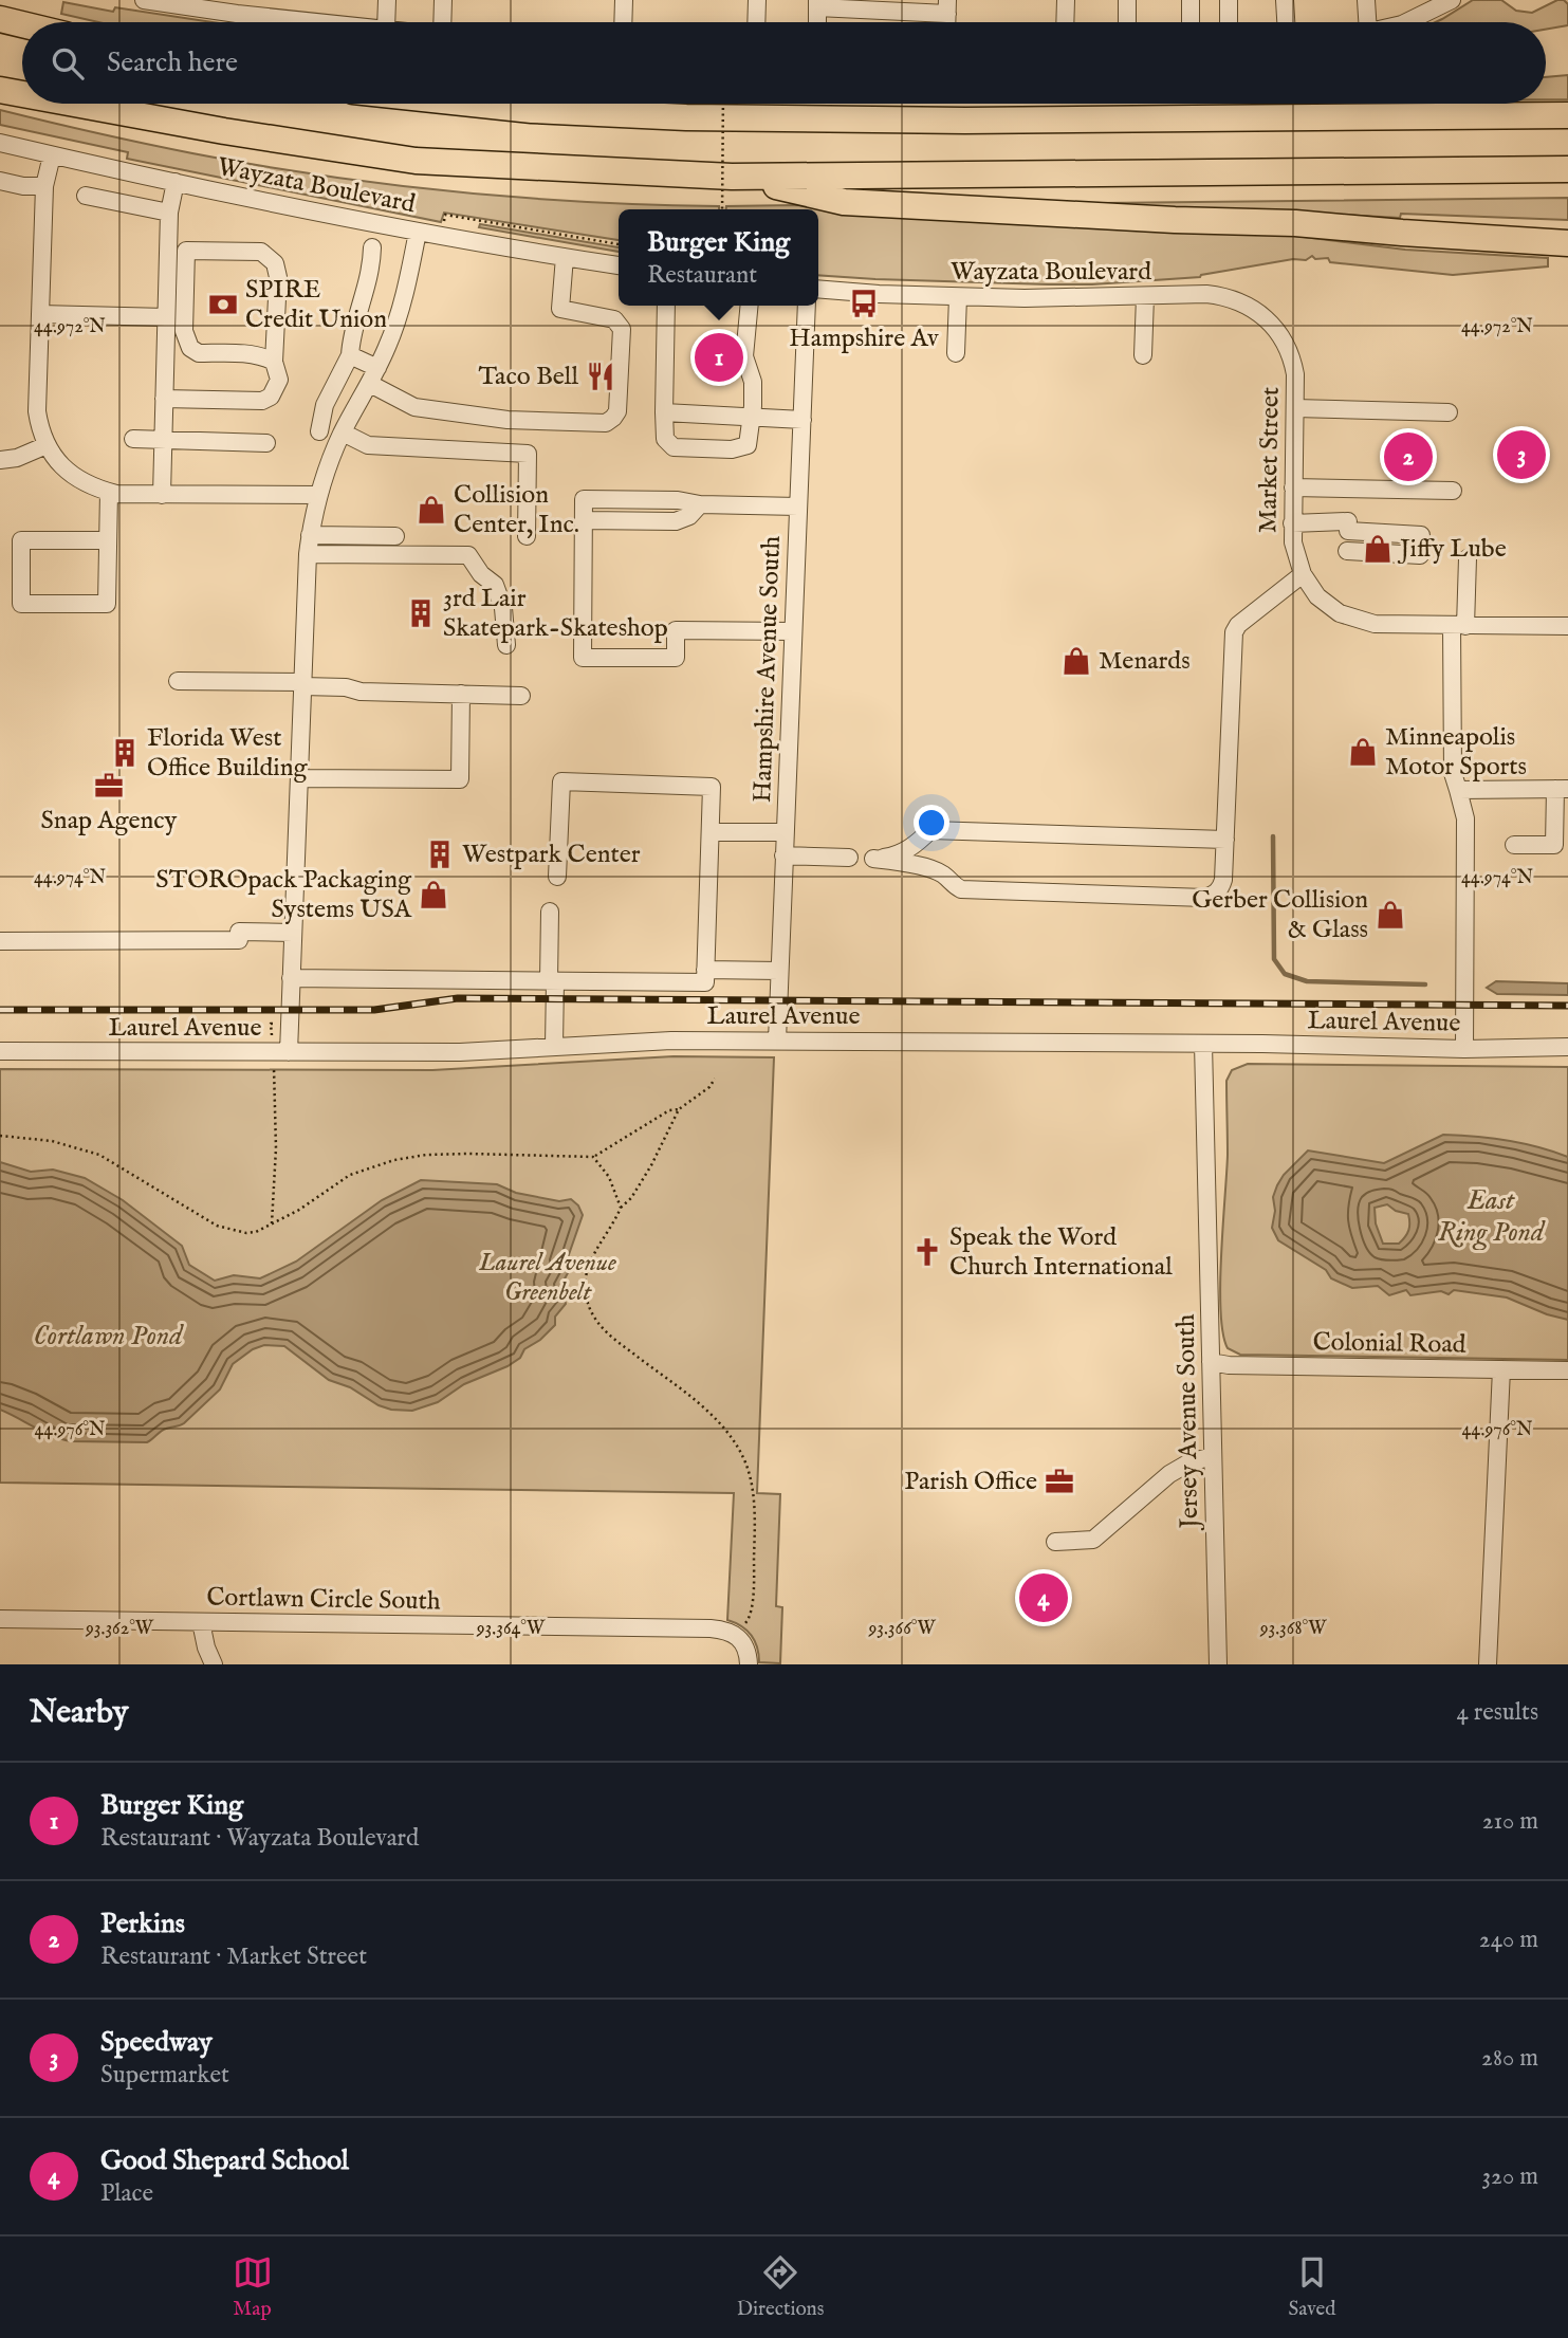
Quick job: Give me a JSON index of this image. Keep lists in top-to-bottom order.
{
  "streets": {
    "street": [
      "Wayzata Boulevard",
      "Market Street",
      "Hampshire Avenue South",
      "Laurel Avenue",
      "Colonial Road",
      "Jersey Avenue South",
      "Cortlawn Circle South"
    ]
  },
  "crossings": [
    ["Wayzata Boulevard", "Market Street"],
    ["Hampshire Avenue South", "Laurel Avenue"],
    ["Laurel Avenue", "Jersey Avenue South"],
    ["Colonial Road", "Jersey Avenue South"]
  ],
  "water": ["East Ring Pond", "Cortlawn Pond"],
  "parks": ["Laurel Avenue Greenbelt"],
  "places": {
    "bus stop": ["Hampshire Av"],
    "bank": ["SPIRE Credit Union"],
    "restaurant": ["Taco Bell"],
    "shop": [
      "Collision Center, Inc.",
      "Jiffy Lube",
      "Menards",
      "Minneapolis Motor Sports",
      "STOROpack Packaging Systems USA",
      "Gerber Collision & Glass"
    ],
    "building": ["3rd Lair Skatepark-Skateshop", "Florida West Office Building", "Westpark Center"],
    "office": ["Snap Agency", "Parish Office"],
    "church": ["Speak the Word Church International"]
  },
  "page": {
    "search": "Search here",
    "popup": ["Burger King", "Restaurant"],
    "pins": [
      "1",
      "3",
      "2",
      "4"
    ],
    "heading": ["Nearby", "4 results"],
    "list": [
      {
        "mark": "1",
        "name": "Burger King",
        "note": "Restaurant · Wayzata Boulevard",
        "value": "210 m"
      },
      {
        "mark": "2",
        "name": "Perkins",
        "note": "Restaurant · Market Street",
        "value": "240 m"
      },
      {
        "mark": "3",
        "name": "Speedway",
        "note": "Supermarket",
        "value": "280 m"
      },
      {
        "mark": "4",
        "name": "Good Shepard School",
        "note": "Place",
        "value": "320 m"
      }
    ],
    "nav": ["Map", "Directions", "Saved"]
  },
  "coordinates": [
    "44.972°N",
    "44.974°N",
    "44.976°N",
    "93.362°W",
    "93.364°W",
    "93.366°W",
    "93.368°W"
  ]
}
